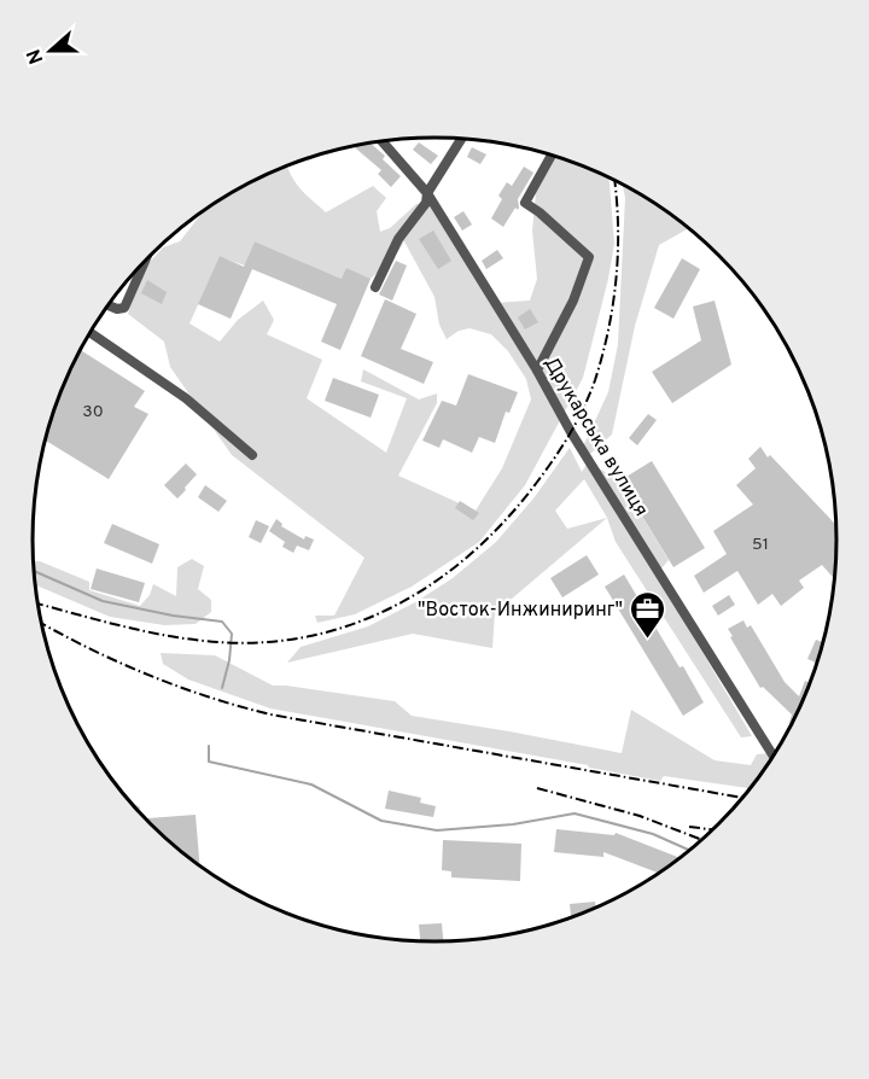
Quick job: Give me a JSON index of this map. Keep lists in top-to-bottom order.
{
  "streets": {
    "street": ["Друкарська вулиця"]
  },
  "places": {
    "office": ["\"Восток-Инжиниринг\""]
  },
  "house_numbers": ["30", "51"],
  "north": "left"
}
